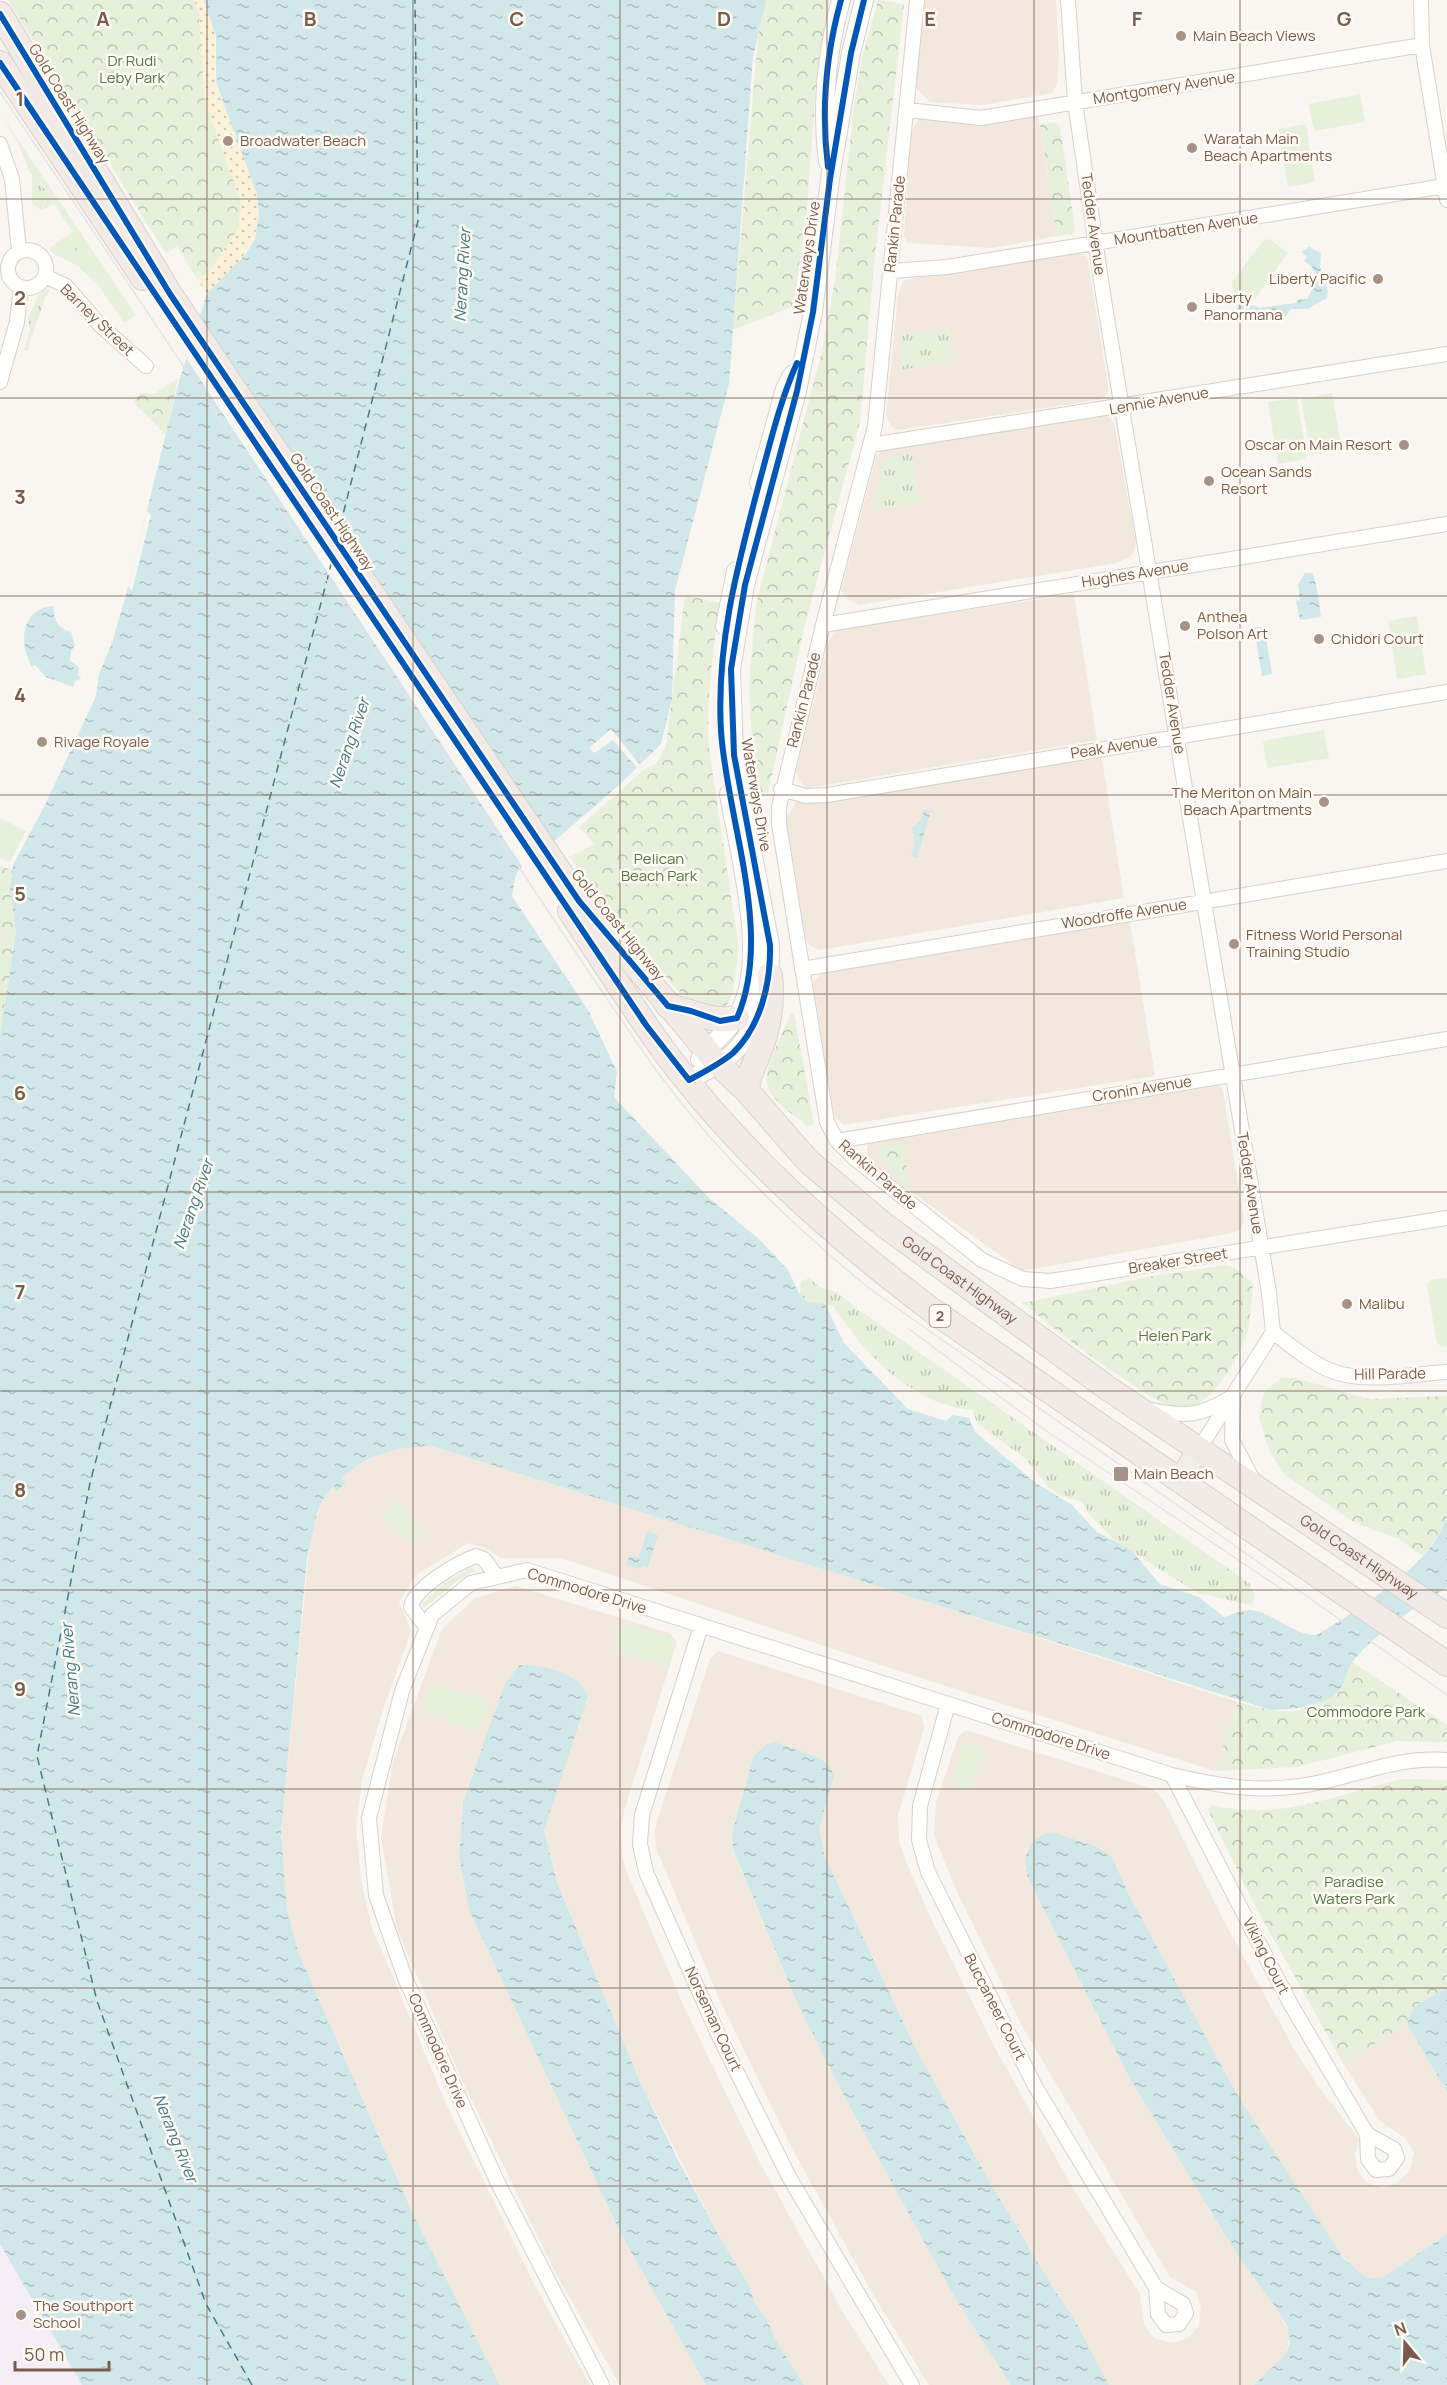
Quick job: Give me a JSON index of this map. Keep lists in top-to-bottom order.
{
  "streets": {
    "highway": ["Gold Coast Highway", "2"],
    "street": [
      "Montgomery Avenue",
      "Rankin Parade",
      "Tedder Avenue",
      "Mountbatten Avenue",
      "Waterways Drive",
      "Barney Street",
      "Lennie Avenue",
      "Hughes Avenue",
      "Peak Avenue",
      "Woodroffe Avenue",
      "Cronin Avenue",
      "Breaker Street",
      "Hill Parade",
      "Commodore Drive",
      "Viking Court",
      "Buccaneer Court",
      "Norseman Court"
    ]
  },
  "crossings": [
    ["Montgomery Avenue", "Rankin Parade"],
    ["Montgomery Avenue", "Tedder Avenue"],
    ["Gold Coast Highway", "Waterways Drive"],
    ["Rankin Parade", "Mountbatten Avenue"],
    ["Rankin Parade", "Lennie Avenue"],
    ["Rankin Parade", "Hughes Avenue"],
    ["Rankin Parade", "Peak Avenue"],
    ["Rankin Parade", "Woodroffe Avenue"],
    ["Rankin Parade", "Cronin Avenue"],
    ["Rankin Parade", "Breaker Street"],
    ["Tedder Avenue", "Mountbatten Avenue"],
    ["Tedder Avenue", "Lennie Avenue"],
    ["Tedder Avenue", "Hughes Avenue"],
    ["Tedder Avenue", "Peak Avenue"],
    ["Tedder Avenue", "Woodroffe Avenue"],
    ["Tedder Avenue", "Cronin Avenue"],
    ["Tedder Avenue", "Breaker Street"],
    ["Tedder Avenue", "Hill Parade"],
    ["Commodore Drive", "Viking Court"],
    ["Commodore Drive", "Buccaneer Court"],
    ["Commodore Drive", "Norseman Court"]
  ],
  "water": ["Nerang River"],
  "parks": [
    "Dr Rudi Leby Park",
    "Pelican Beach Park",
    "Helen Park",
    "Commodore Park",
    "Paradise Waters Park"
  ],
  "places": {
    "other": [
      "Main Beach Views",
      "Broadwater Beach",
      "Waratah Main Beach Apartments",
      "Liberty Pacific",
      "Liberty Panormana",
      "Oscar on Main Resort",
      "Ocean Sands Resort",
      "Anthea Polson Art",
      "Chidori Court",
      "Rivage Royale",
      "The Meriton on Main Beach Apartments",
      "Fitness World Personal Training Studio",
      "Malibu",
      "The Southport School"
    ],
    "transit": ["Main Beach"]
  },
  "scale_bar": "50 m",
  "north": "top",
  "grid": {
    "columns": [
      "A",
      "B",
      "C",
      "D",
      "E",
      "F",
      "G"
    ],
    "rows": [
      "1",
      "2",
      "3",
      "4",
      "5",
      "6",
      "7",
      "8",
      "9"
    ]
  }
}
